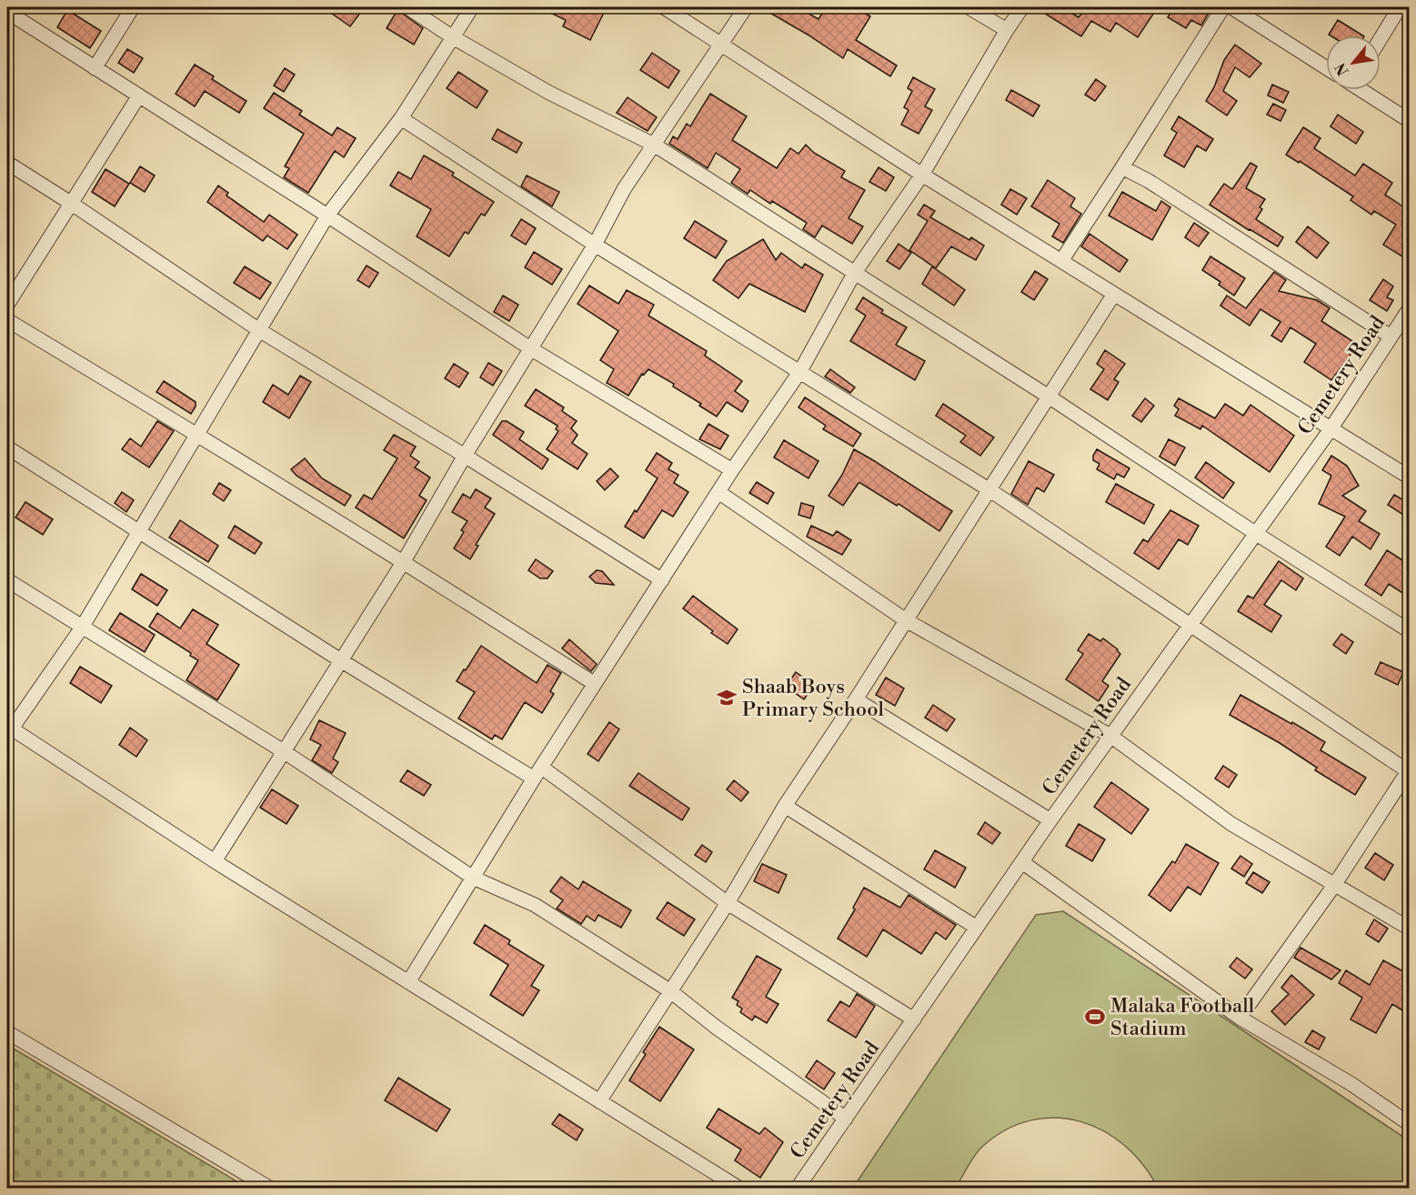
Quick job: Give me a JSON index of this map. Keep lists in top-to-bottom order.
{
  "streets": {
    "street": ["Cemetery Road"]
  },
  "places": {
    "school or university": ["Shaab Boys Primary School"],
    "sports": ["Malaka Football Stadium"]
  },
  "north": "bottom left"
}
